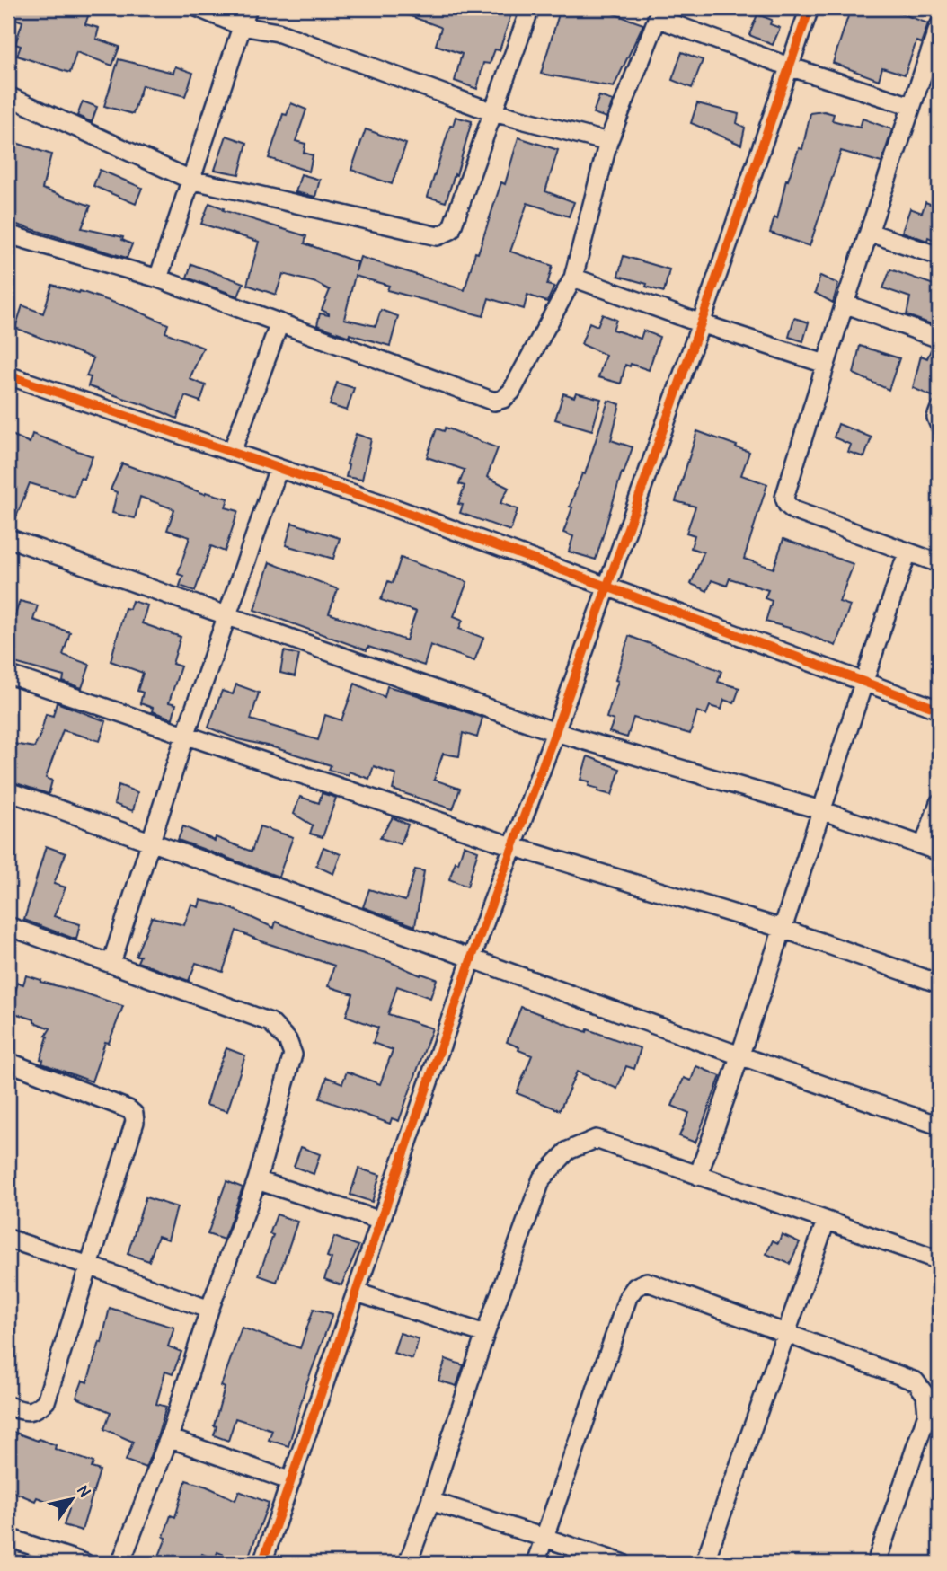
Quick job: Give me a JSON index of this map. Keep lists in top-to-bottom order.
{
  "north": "top right"
}
